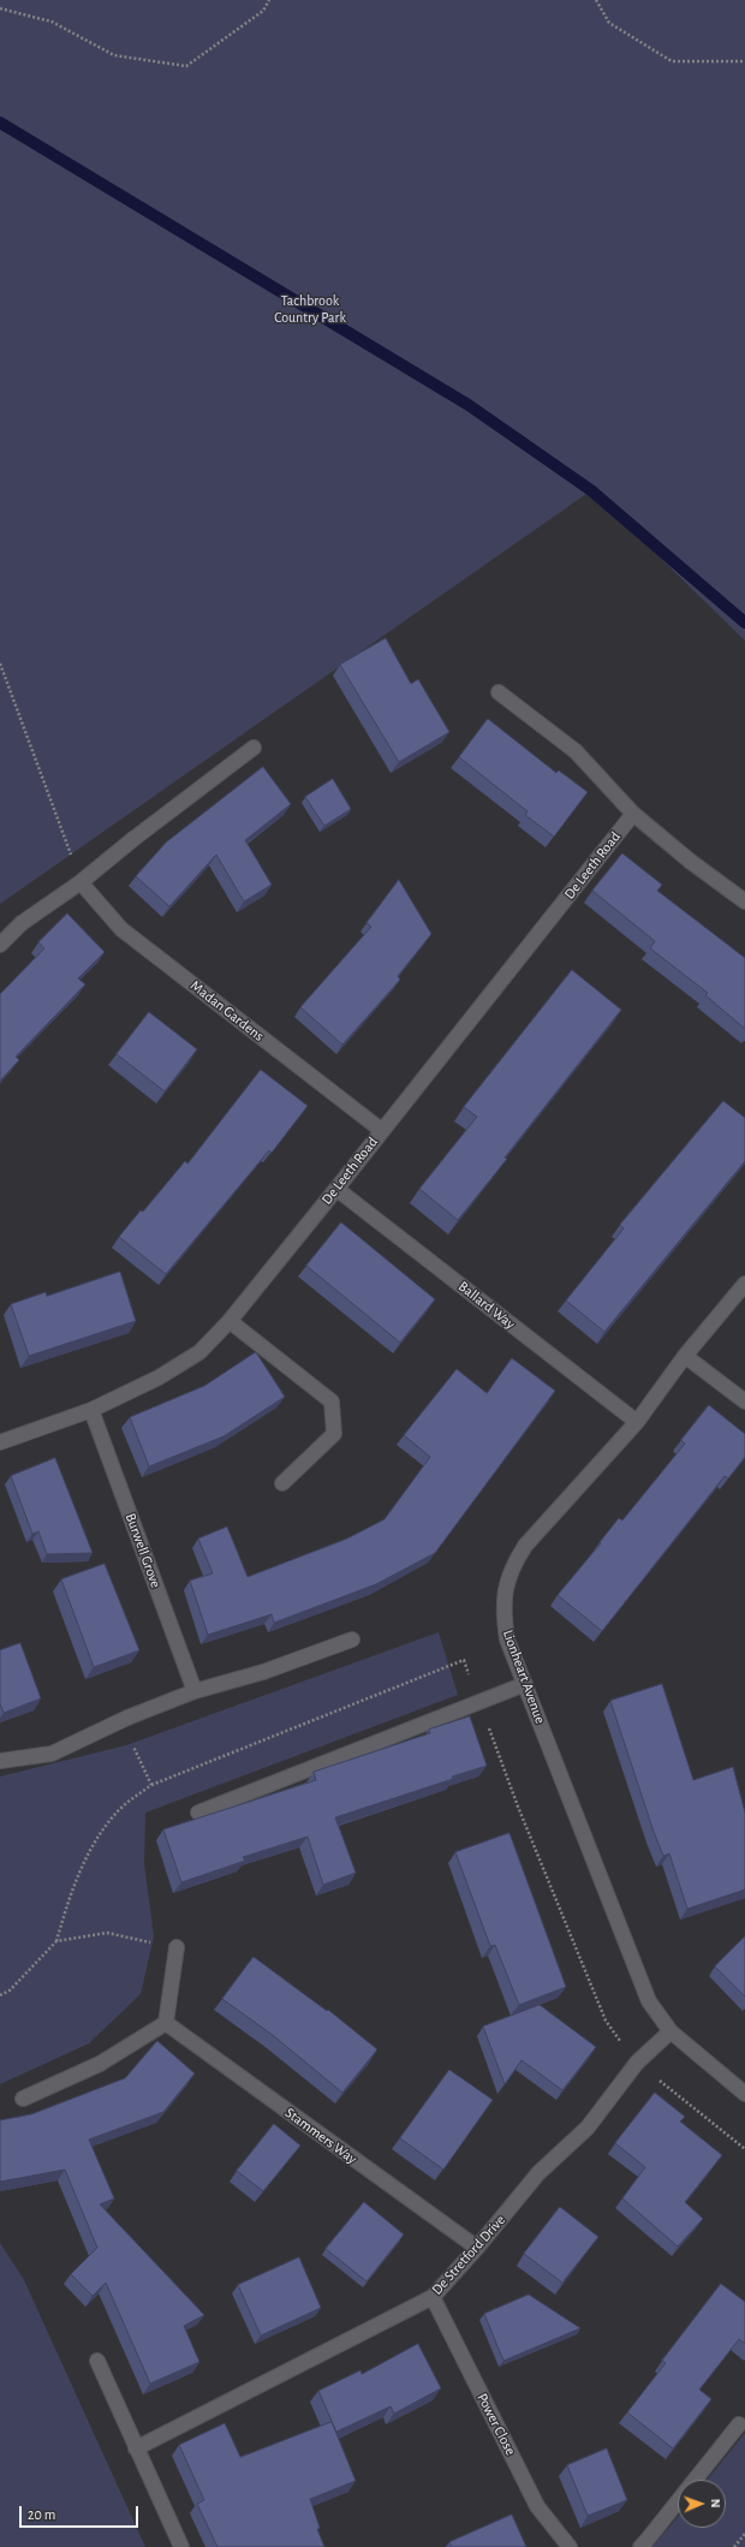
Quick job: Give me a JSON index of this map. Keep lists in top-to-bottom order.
{
  "streets": {
    "street": [
      "De Leeth Road",
      "Madan Gardens",
      "Ballard Way",
      "Burwell Grove",
      "Lionheart Avenue",
      "Stammers Way",
      "De Stretford Drive",
      "Power Close"
    ]
  },
  "crossings": [
    ["De Leeth Road", "Madan Gardens"],
    ["De Leeth Road", "Ballard Way"],
    ["De Leeth Road", "Burwell Grove"],
    ["Ballard Way", "Lionheart Avenue"],
    ["Lionheart Avenue", "De Stretford Drive"],
    ["Stammers Way", "De Stretford Drive"],
    ["De Stretford Drive", "Power Close"]
  ],
  "parks": ["Tachbrook Country Park"],
  "scale_bar": "20 m",
  "north": "right"
}
